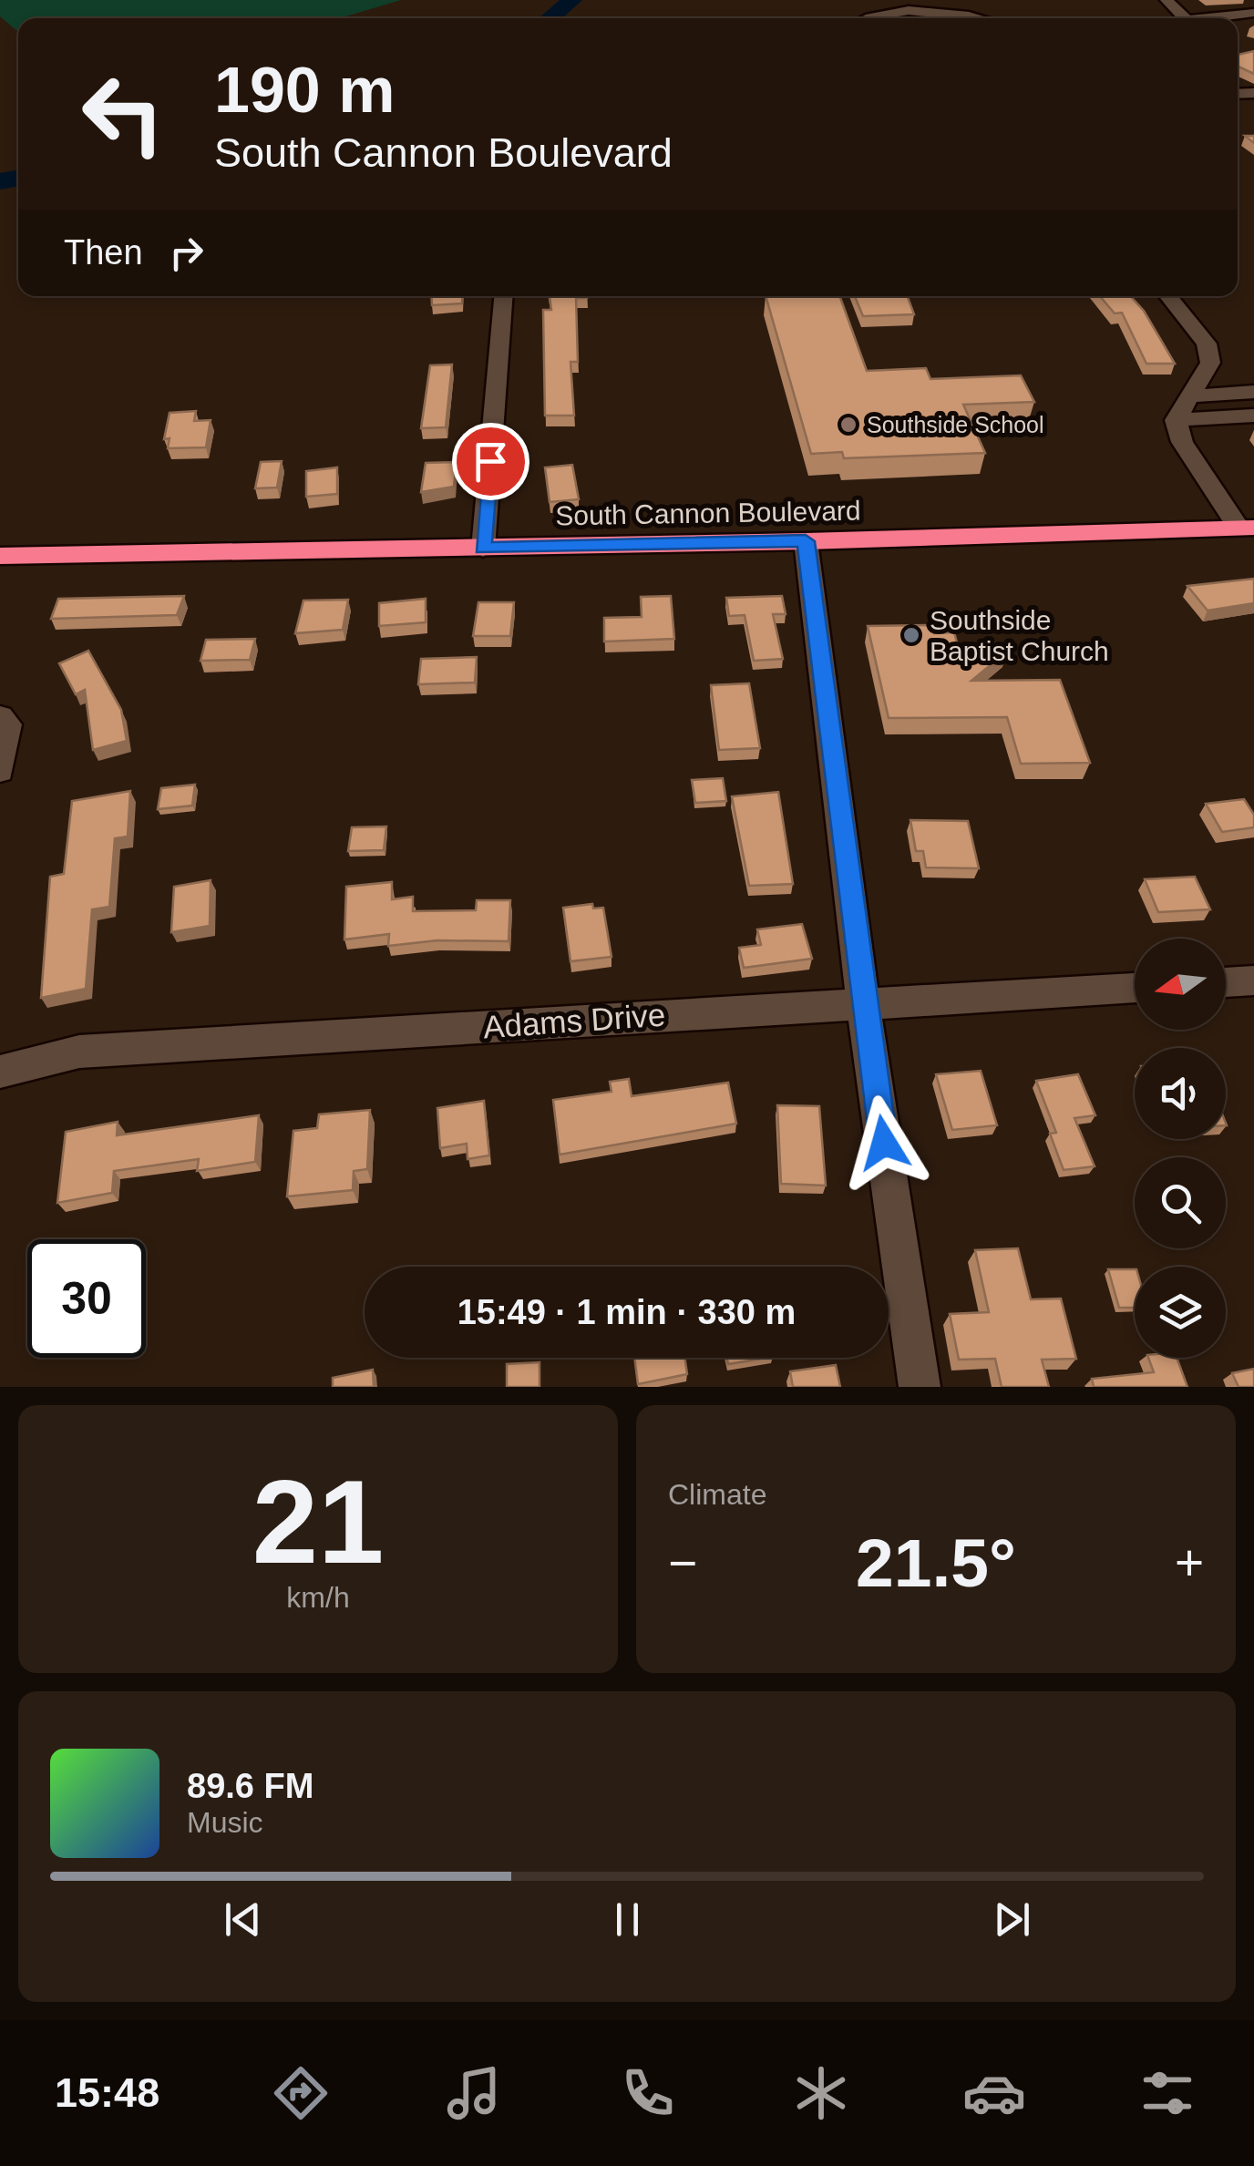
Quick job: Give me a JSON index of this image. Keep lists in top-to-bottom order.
{
  "streets": {
    "highway": ["South Cannon Boulevard"],
    "street": ["Adams Drive"]
  },
  "places": ["Southside School", "Southside Baptist Church"],
  "north": "left",
  "page": {
    "turn": ["190 m", "South Cannon Boulevard"],
    "then": "Then",
    "limit": "30",
    "trip": "15:49 · 1 min · 330 m",
    "tile": [
      ["21", "km/h"],
      "Climate"
    ],
    "heat": ["−", "21.5°", "+"],
    "song": ["89.6 FM", "Music"],
    "tabs": "15:48"
  }
}
